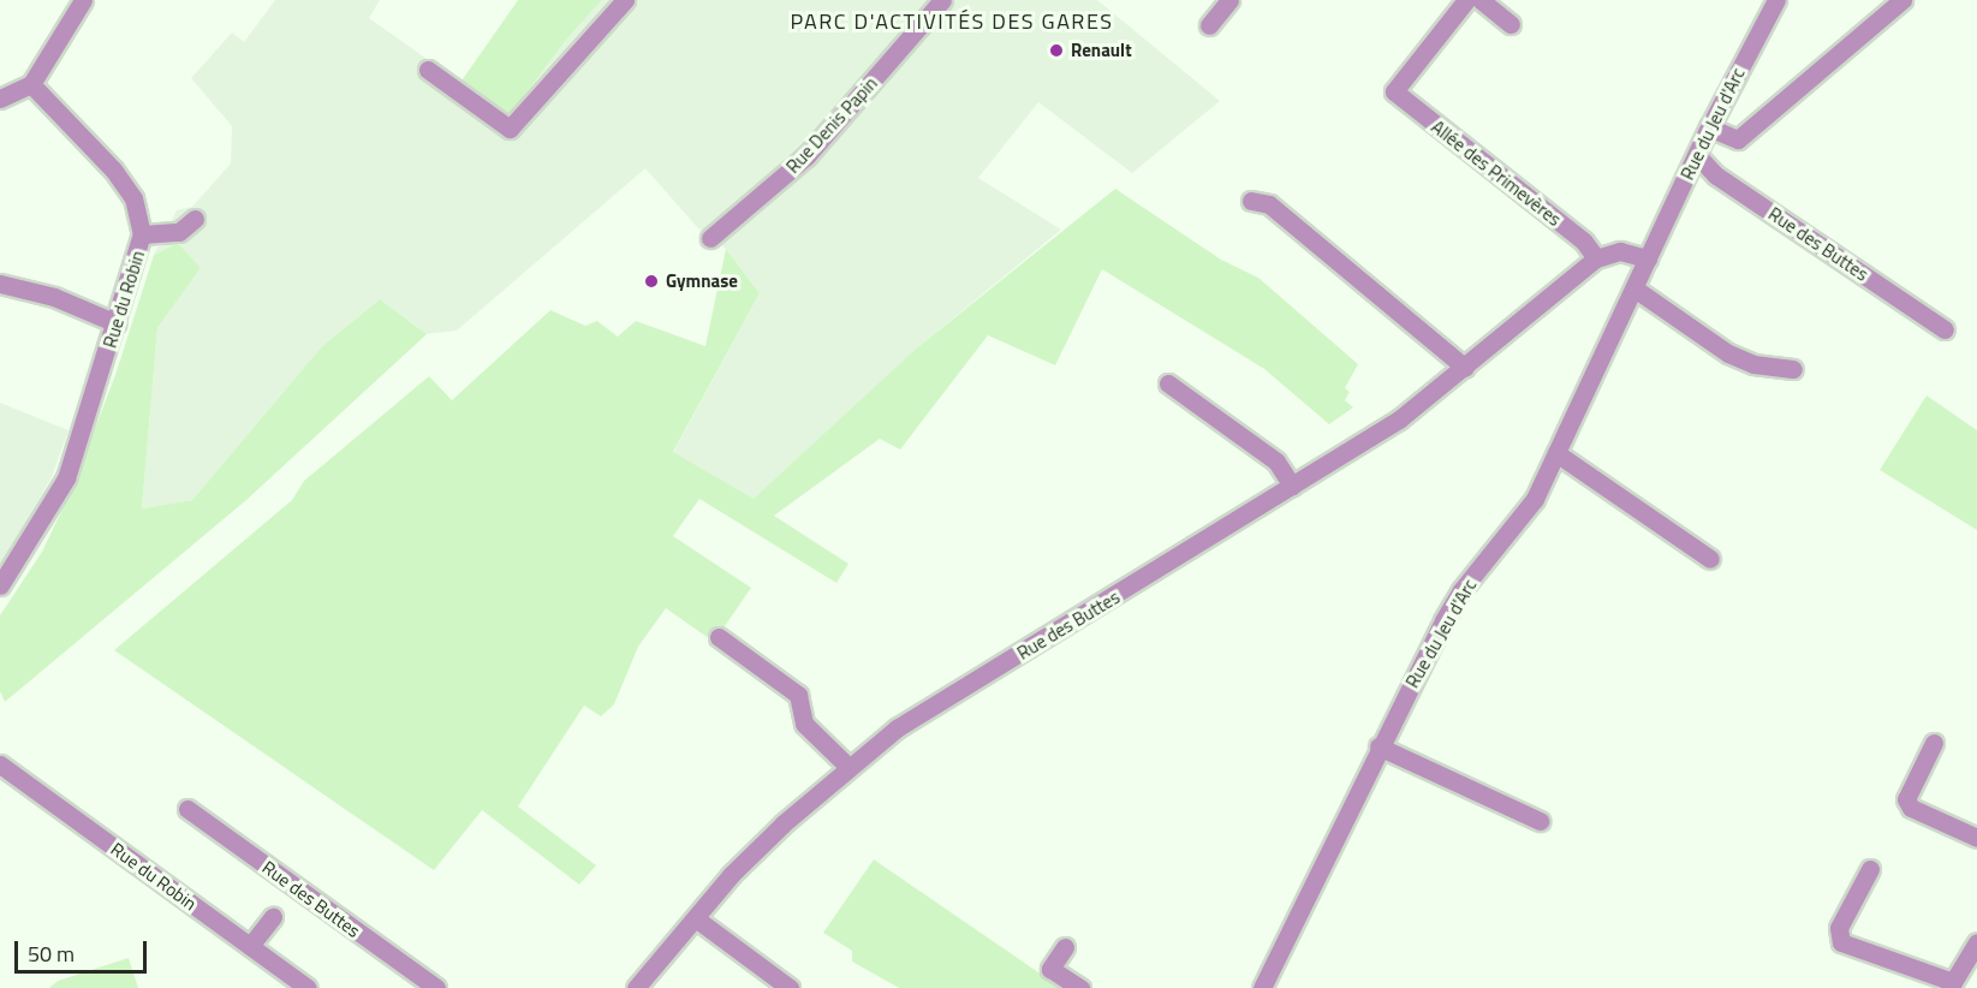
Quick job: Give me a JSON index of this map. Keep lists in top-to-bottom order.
{
  "streets": {
    "street": [
      "Rue du Jeu d'Arc",
      "Rue Denis Papin",
      "Allée des Primevères",
      "Rue des Buttes",
      "Rue du Robin"
    ]
  },
  "crossings": [
    ["Rue du Jeu d'Arc", "Rue des Buttes"],
    ["Allée des Primevères", "Rue des Buttes"]
  ],
  "districts": ["PARC D'ACTIVITÉS DES GARES"],
  "places": ["Renault", "Gymnase"],
  "scale_bar": "50 m"
}
